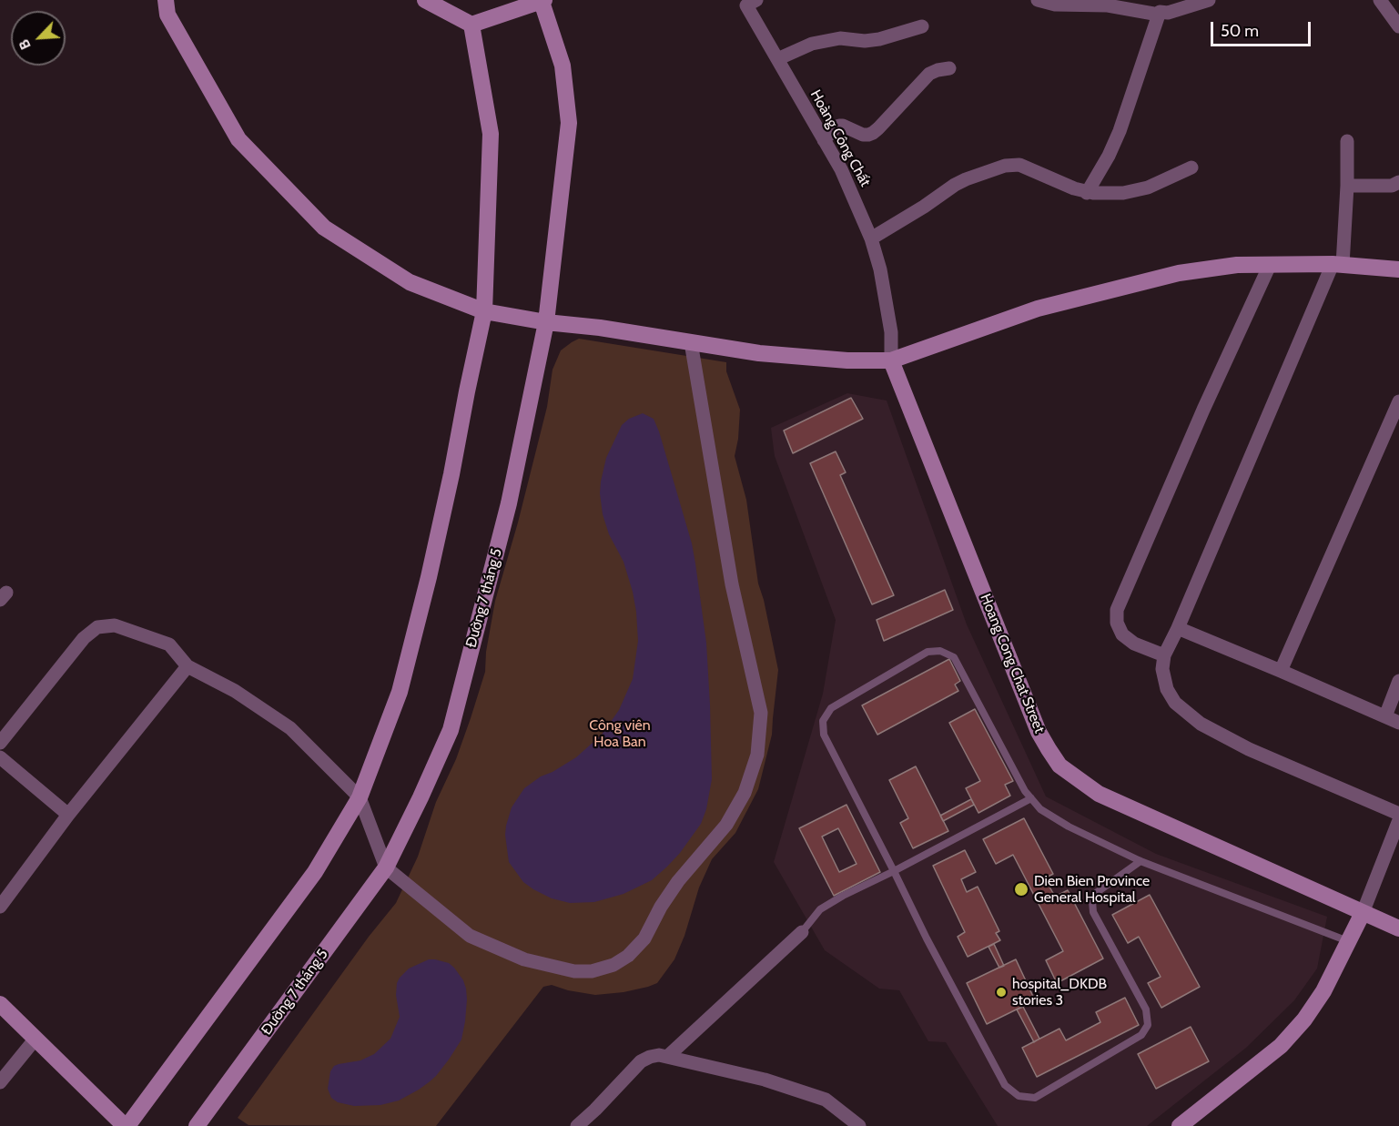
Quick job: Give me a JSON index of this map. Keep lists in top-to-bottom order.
{
  "streets": {
    "street": ["Hoàng Công Chất", "Đường 7 tháng 5", "Hoang Cong Chat Street"]
  },
  "crossings": [
    ["Hoàng Công Chất", "Hoang Cong Chat Street"]
  ],
  "parks": ["Công viên Hoa Ban"],
  "places": ["Dien Bien Province General Hospital", "hospital_DKDB stories 3"],
  "scale_bar": "50 m",
  "north": "bottom left"
}
